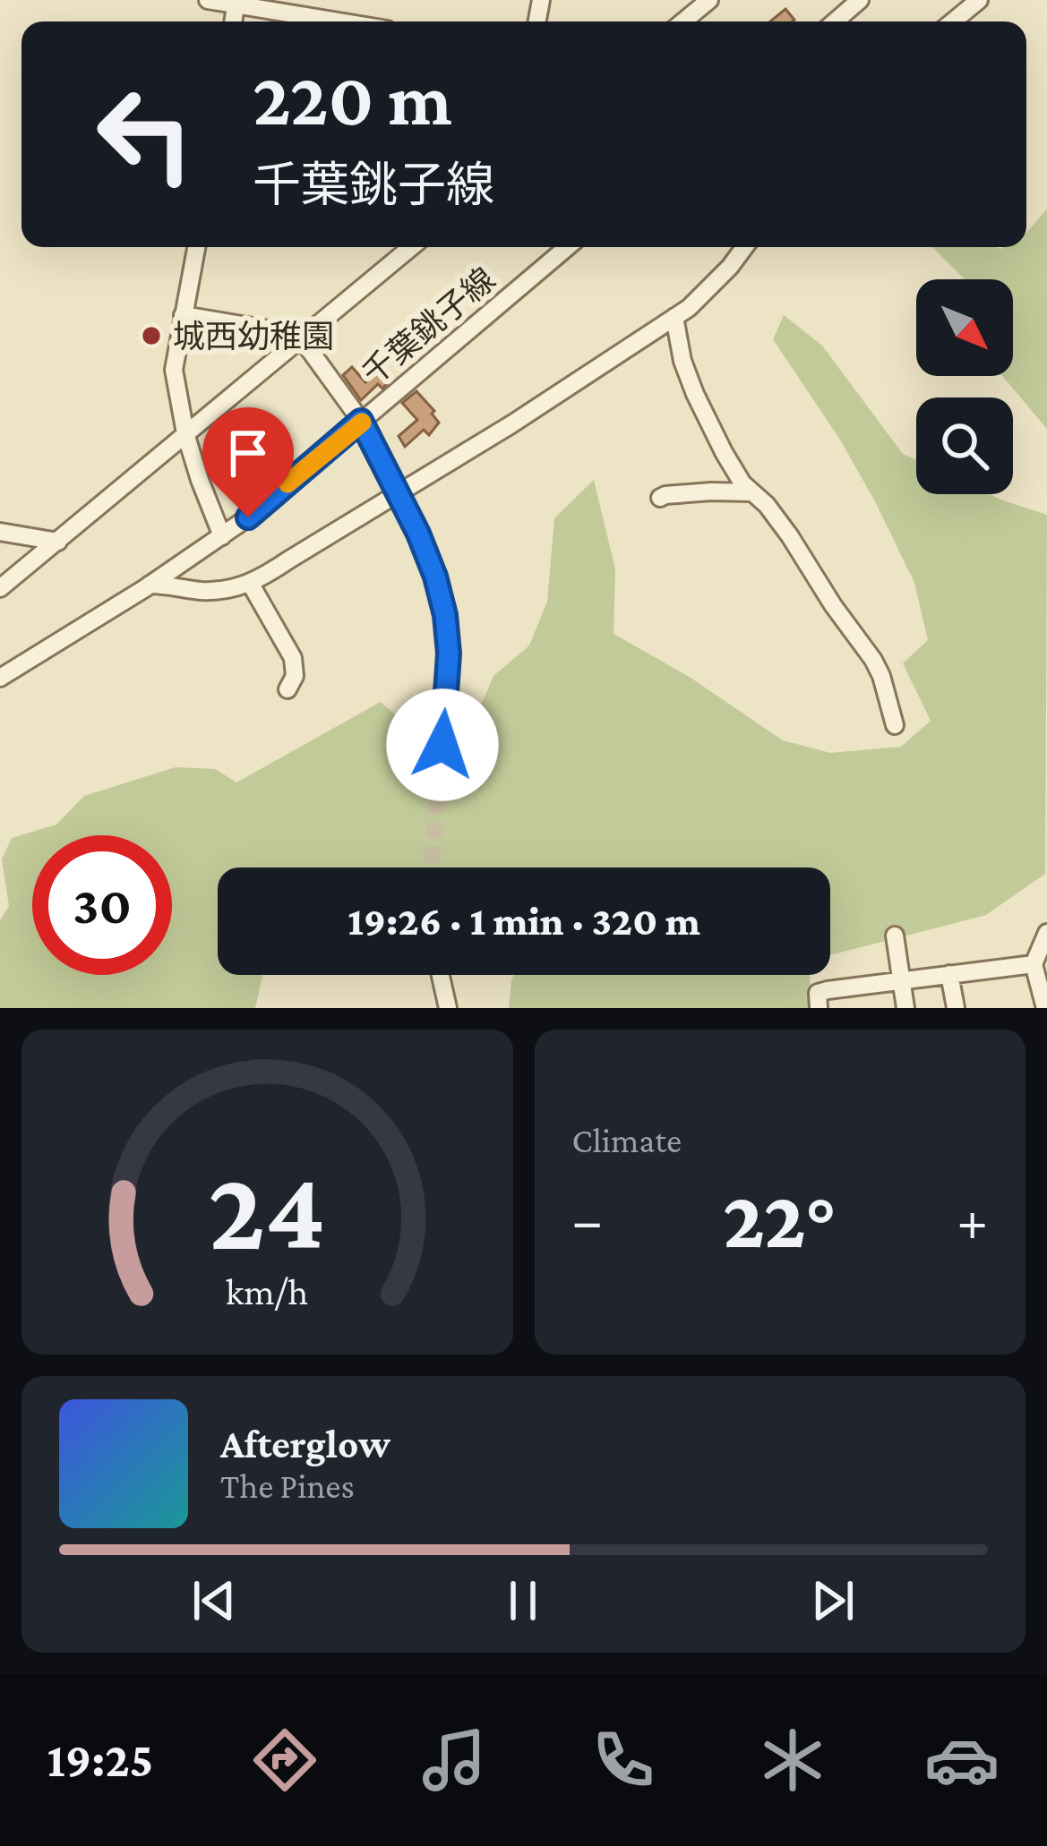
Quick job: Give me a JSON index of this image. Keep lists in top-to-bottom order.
{
  "streets": {
    "street": ["千葉銚子線"]
  },
  "places": ["城西幼稚園"],
  "north": "bottom right",
  "page": {
    "turn": ["220 m", "千葉銚子線"],
    "limit": "30",
    "trip": "19:26 · 1 min · 320 m",
    "tile": "Climate",
    "heat": ["−", "22°", "+"],
    "song": ["Afterglow", "The Pines"],
    "tabs": "19:25",
    "gauge": ["24", "km/h"]
  }
}
